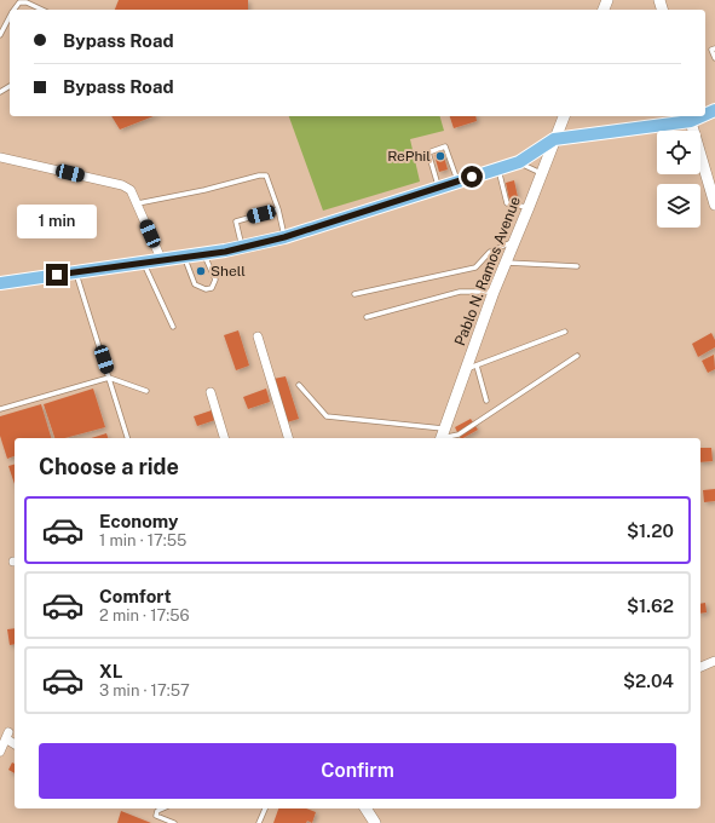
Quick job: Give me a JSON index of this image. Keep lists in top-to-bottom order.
{
  "streets": {
    "street": ["Pablo N. Ramos Avenue"]
  },
  "places": ["RePhil", "Shell"],
  "page": {
    "banner": ["Bypass Road", "Bypass Road"],
    "bubble": "1 min",
    "heading": "Choose a ride",
    "list": [
      {
        "name": "Economy",
        "note": "1 min · 17:55",
        "value": "$1.20"
      },
      {
        "name": "Comfort",
        "note": "2 min · 17:56",
        "value": "$1.62"
      },
      {
        "name": "XL",
        "note": "3 min · 17:57",
        "value": "$2.04"
      }
    ],
    "buttons": "Confirm"
  }
}
